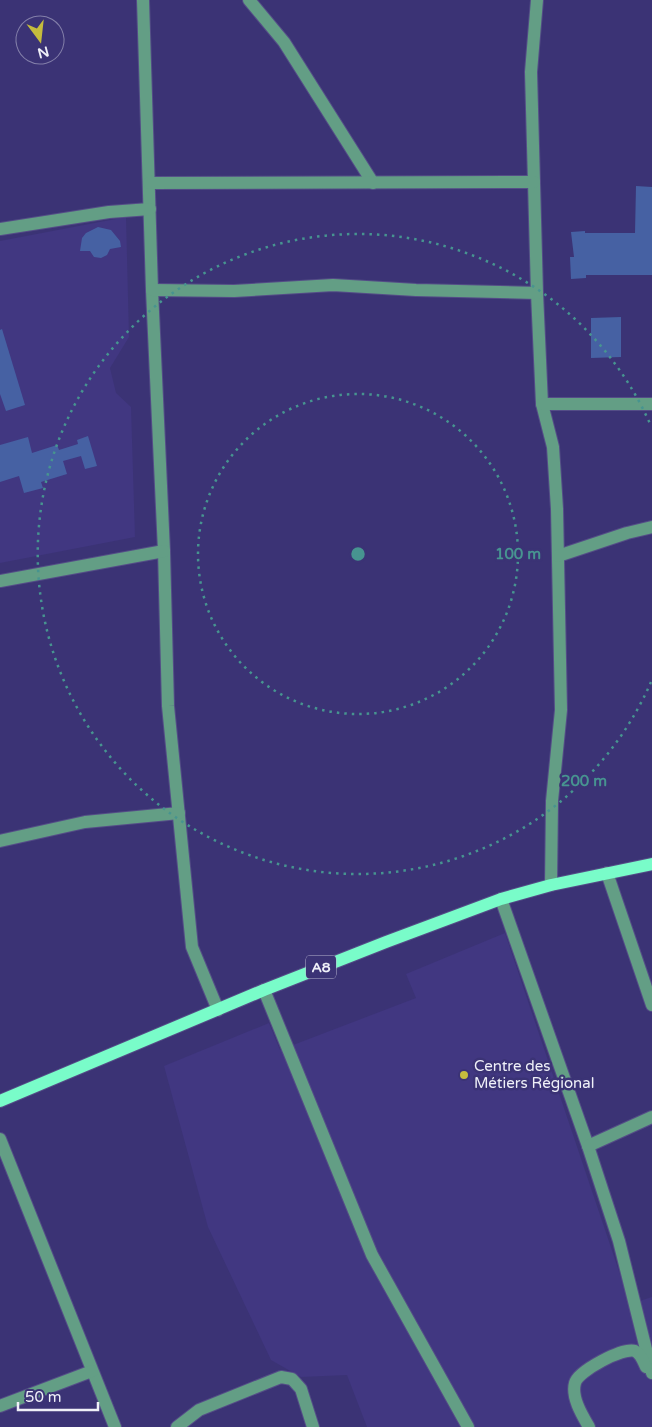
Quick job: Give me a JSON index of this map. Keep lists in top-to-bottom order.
{
  "streets": {
    "main road": ["A8"]
  },
  "places": ["Centre des Métiers Régional"],
  "scale_bar": "50 m",
  "north": "bottom",
  "rings": ["100 m", "200 m"]
}
